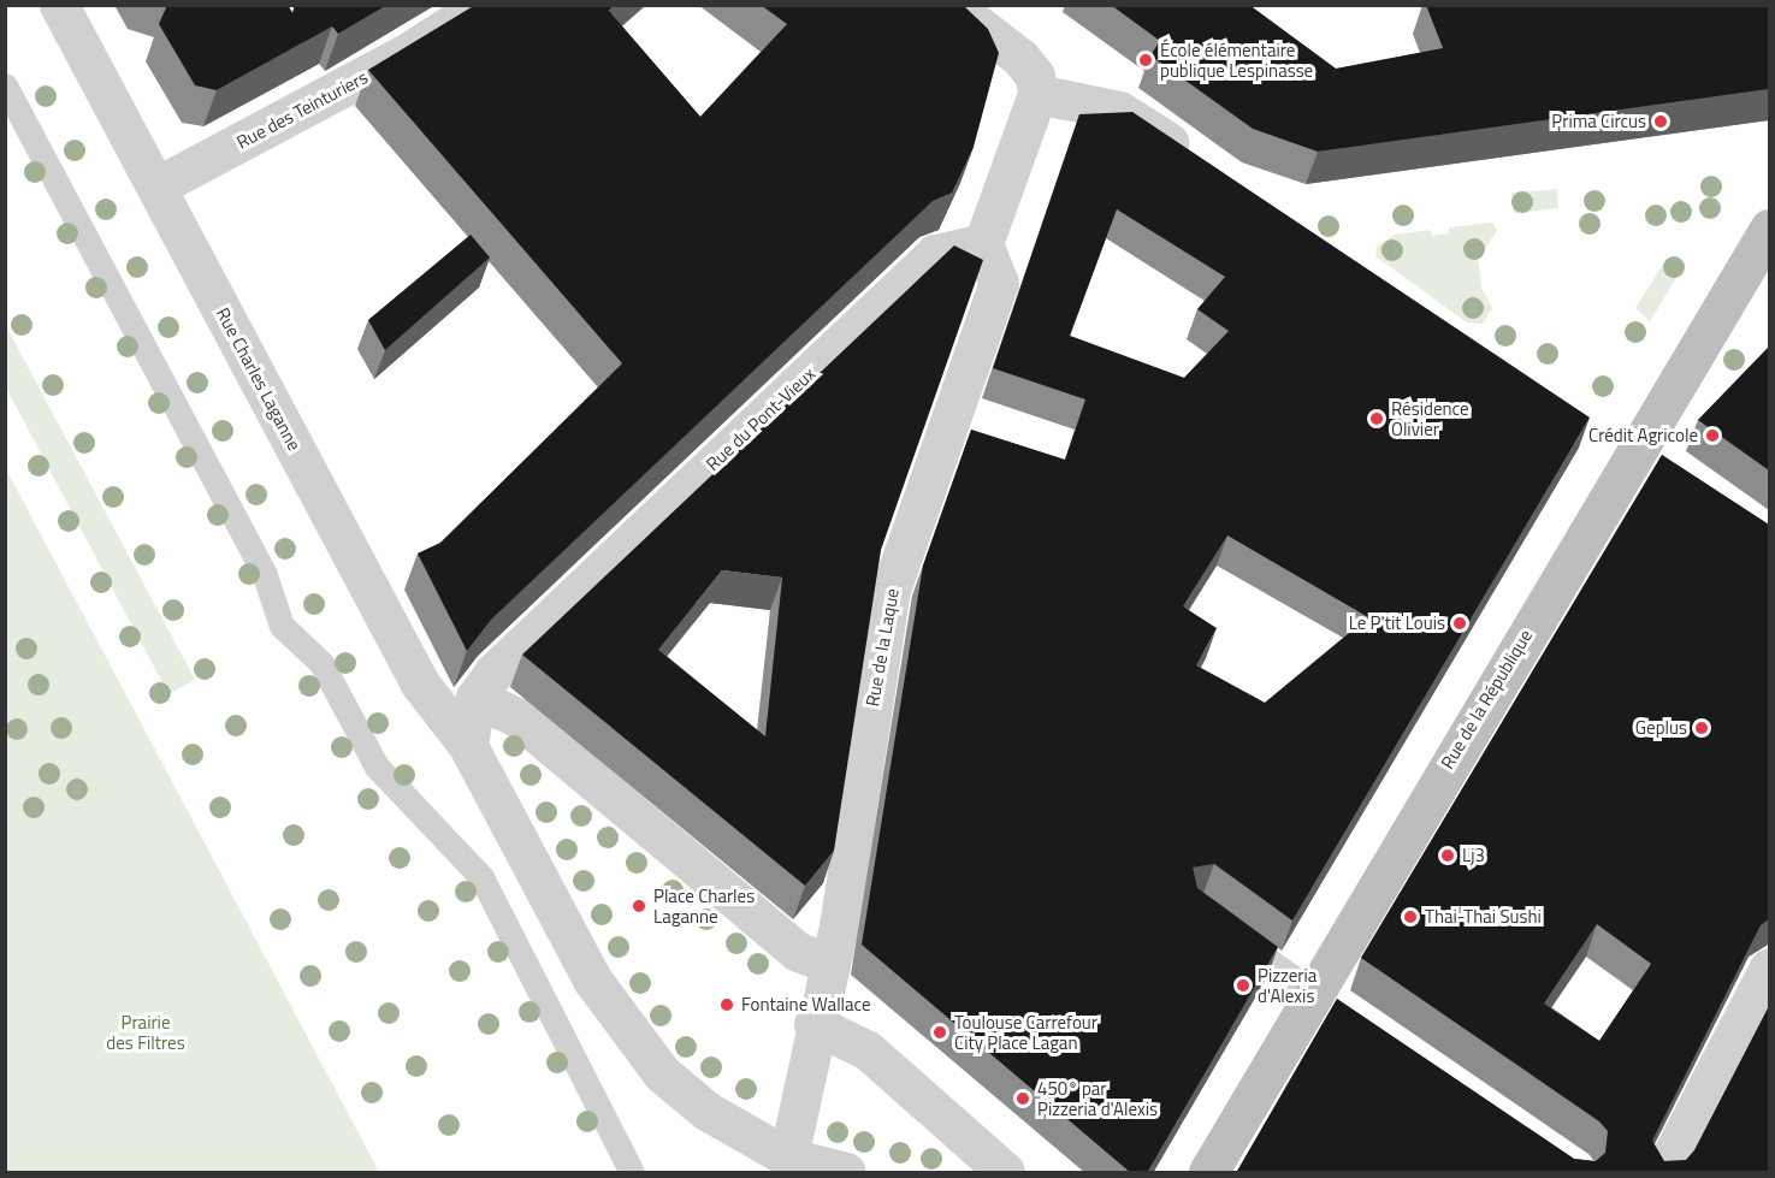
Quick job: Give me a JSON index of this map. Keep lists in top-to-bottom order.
{
  "streets": {
    "street": [
      "Rue des Teinturiers",
      "Rue Charles Laganne",
      "Rue du Pont-Vieux",
      "Rue de la Laque",
      "Rue de la République"
    ]
  },
  "crossings": [
    ["Rue des Teinturiers", "Rue Charles Laganne"],
    ["Rue Charles Laganne", "Rue du Pont-Vieux"],
    ["Rue du Pont-Vieux", "Rue de la Laque"]
  ],
  "parks": ["Prairie des Filtres"],
  "places": [
    "École élémentaire publique Lespinasse",
    "Prima Circus",
    "Résidence Olivier",
    "Crédit Agricole",
    "Le P'tit Louis",
    "Geplus",
    "Lj3",
    "Place Charles Laganne",
    "Thai-Thai Sushi",
    "Pizzeria d'Alexis",
    "Fontaine Wallace",
    "Toulouse Carrefour City Place Lagan",
    "450° par Pizzeria d'Alexis"
  ]
}
